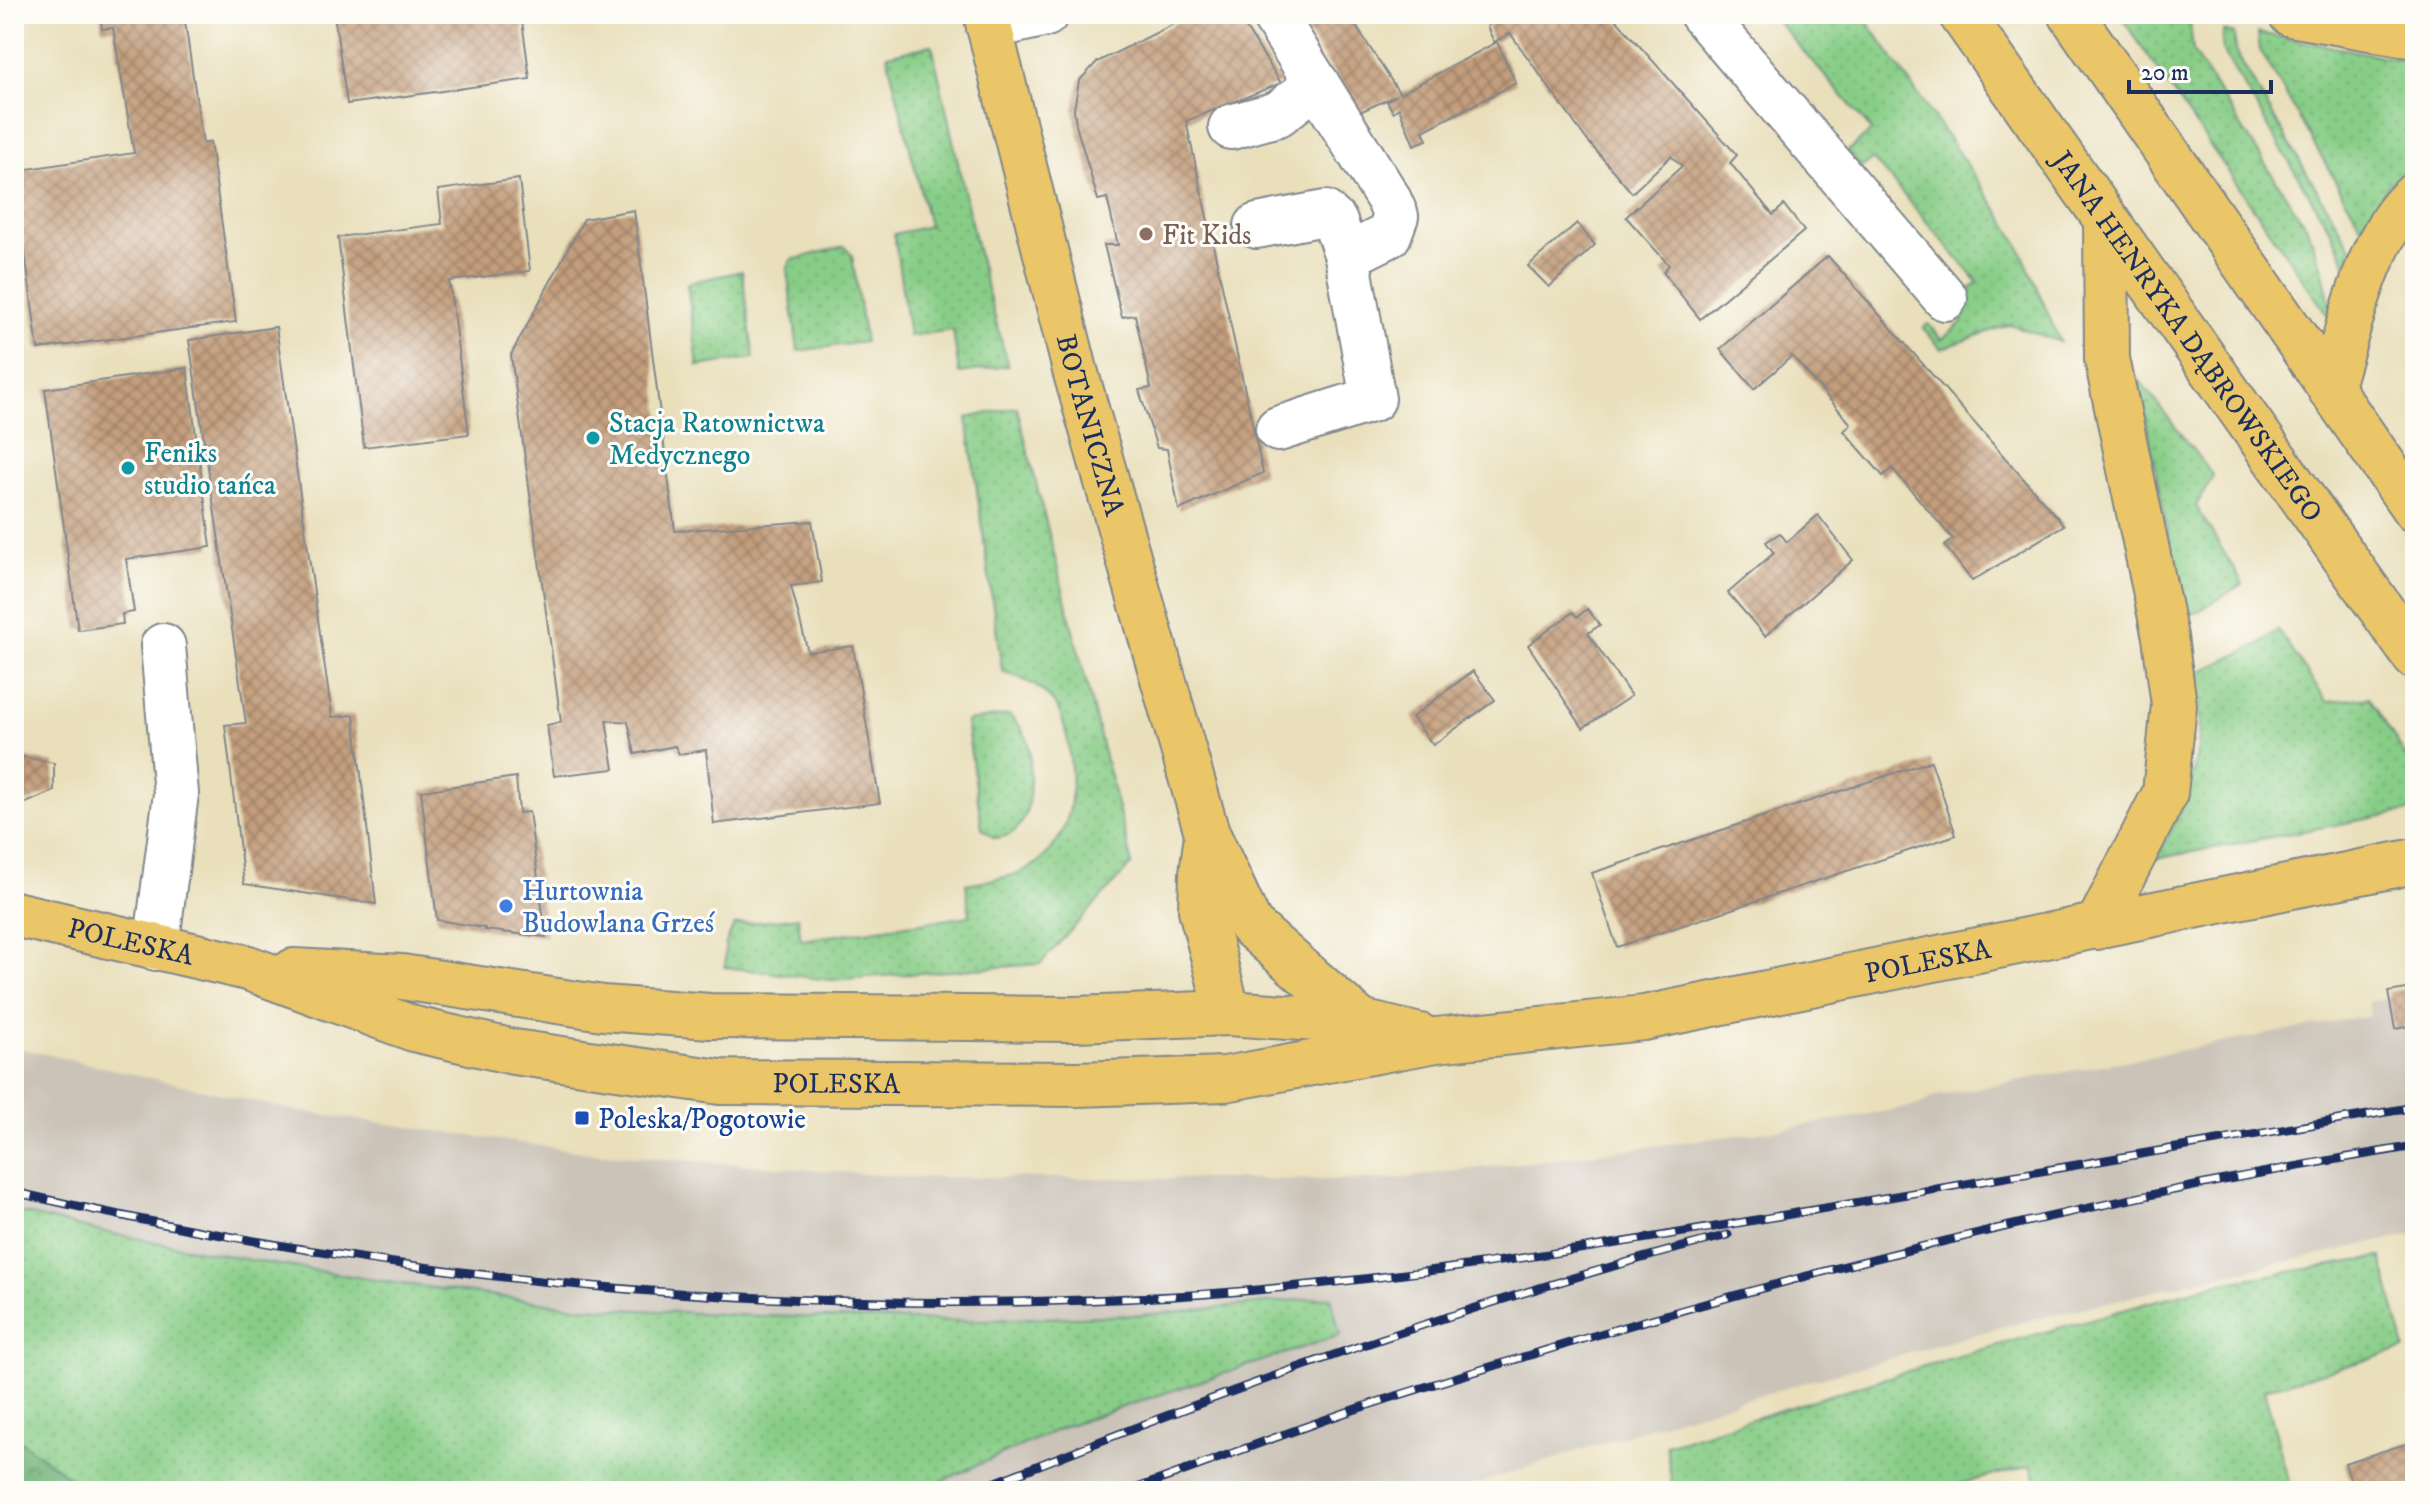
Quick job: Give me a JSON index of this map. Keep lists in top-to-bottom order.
{
  "streets": {
    "main road": ["JANA HENRYKA DĄBROWSKIEGO", "BOTANICZNA", "POLESKA"]
  },
  "crossings": [
    ["BOTANICZNA", "POLESKA"]
  ],
  "places": {
    "other": [
      "Fit Kids",
      "Stacja Ratownictwa Medycznego",
      "Feniks studio tańca",
      "Hurtownia Budowlana Grześ"
    ],
    "transit": ["Poleska/Pogotowie"]
  },
  "scale_bar": "20 m"
}
